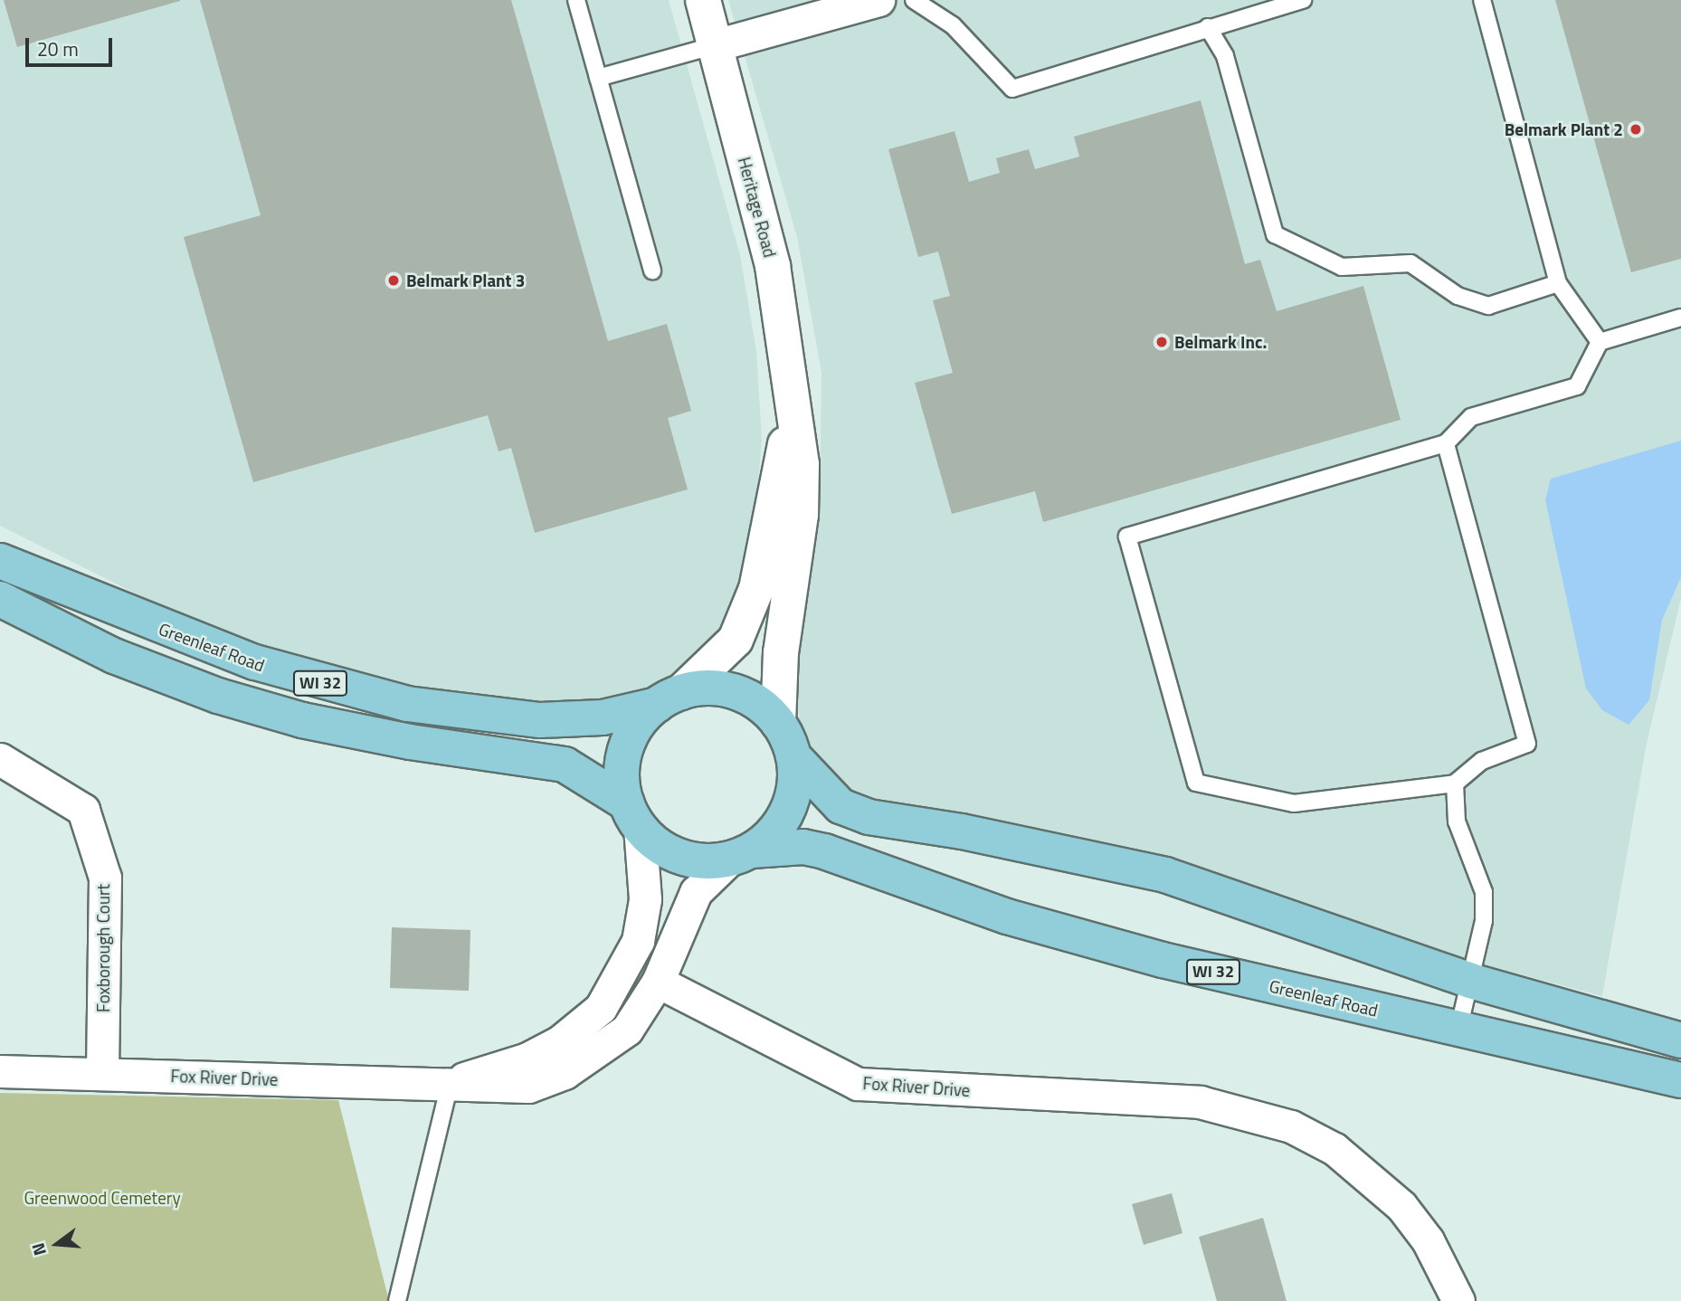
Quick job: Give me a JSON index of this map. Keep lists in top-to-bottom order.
{
  "streets": {
    "main road": ["Heritage Road", "Greenleaf Road", "WI 32"],
    "street": ["Foxborough Court", "Fox River Drive"]
  },
  "crossings": [
    ["Heritage Road", "Greenleaf Road"],
    ["Heritage Road", "WI 32"],
    ["Heritage Road", "Fox River Drive"],
    ["Greenleaf Road", "WI 32"],
    ["Greenleaf Road", "Fox River Drive"],
    ["WI 32", "Fox River Drive"],
    ["Foxborough Court", "Fox River Drive"]
  ],
  "parks": ["Greenwood Cemetery"],
  "places": ["Belmark Plant 2", "Belmark Plant 3", "Belmark Inc."],
  "scale_bar": "20 m",
  "north": "left"
}
